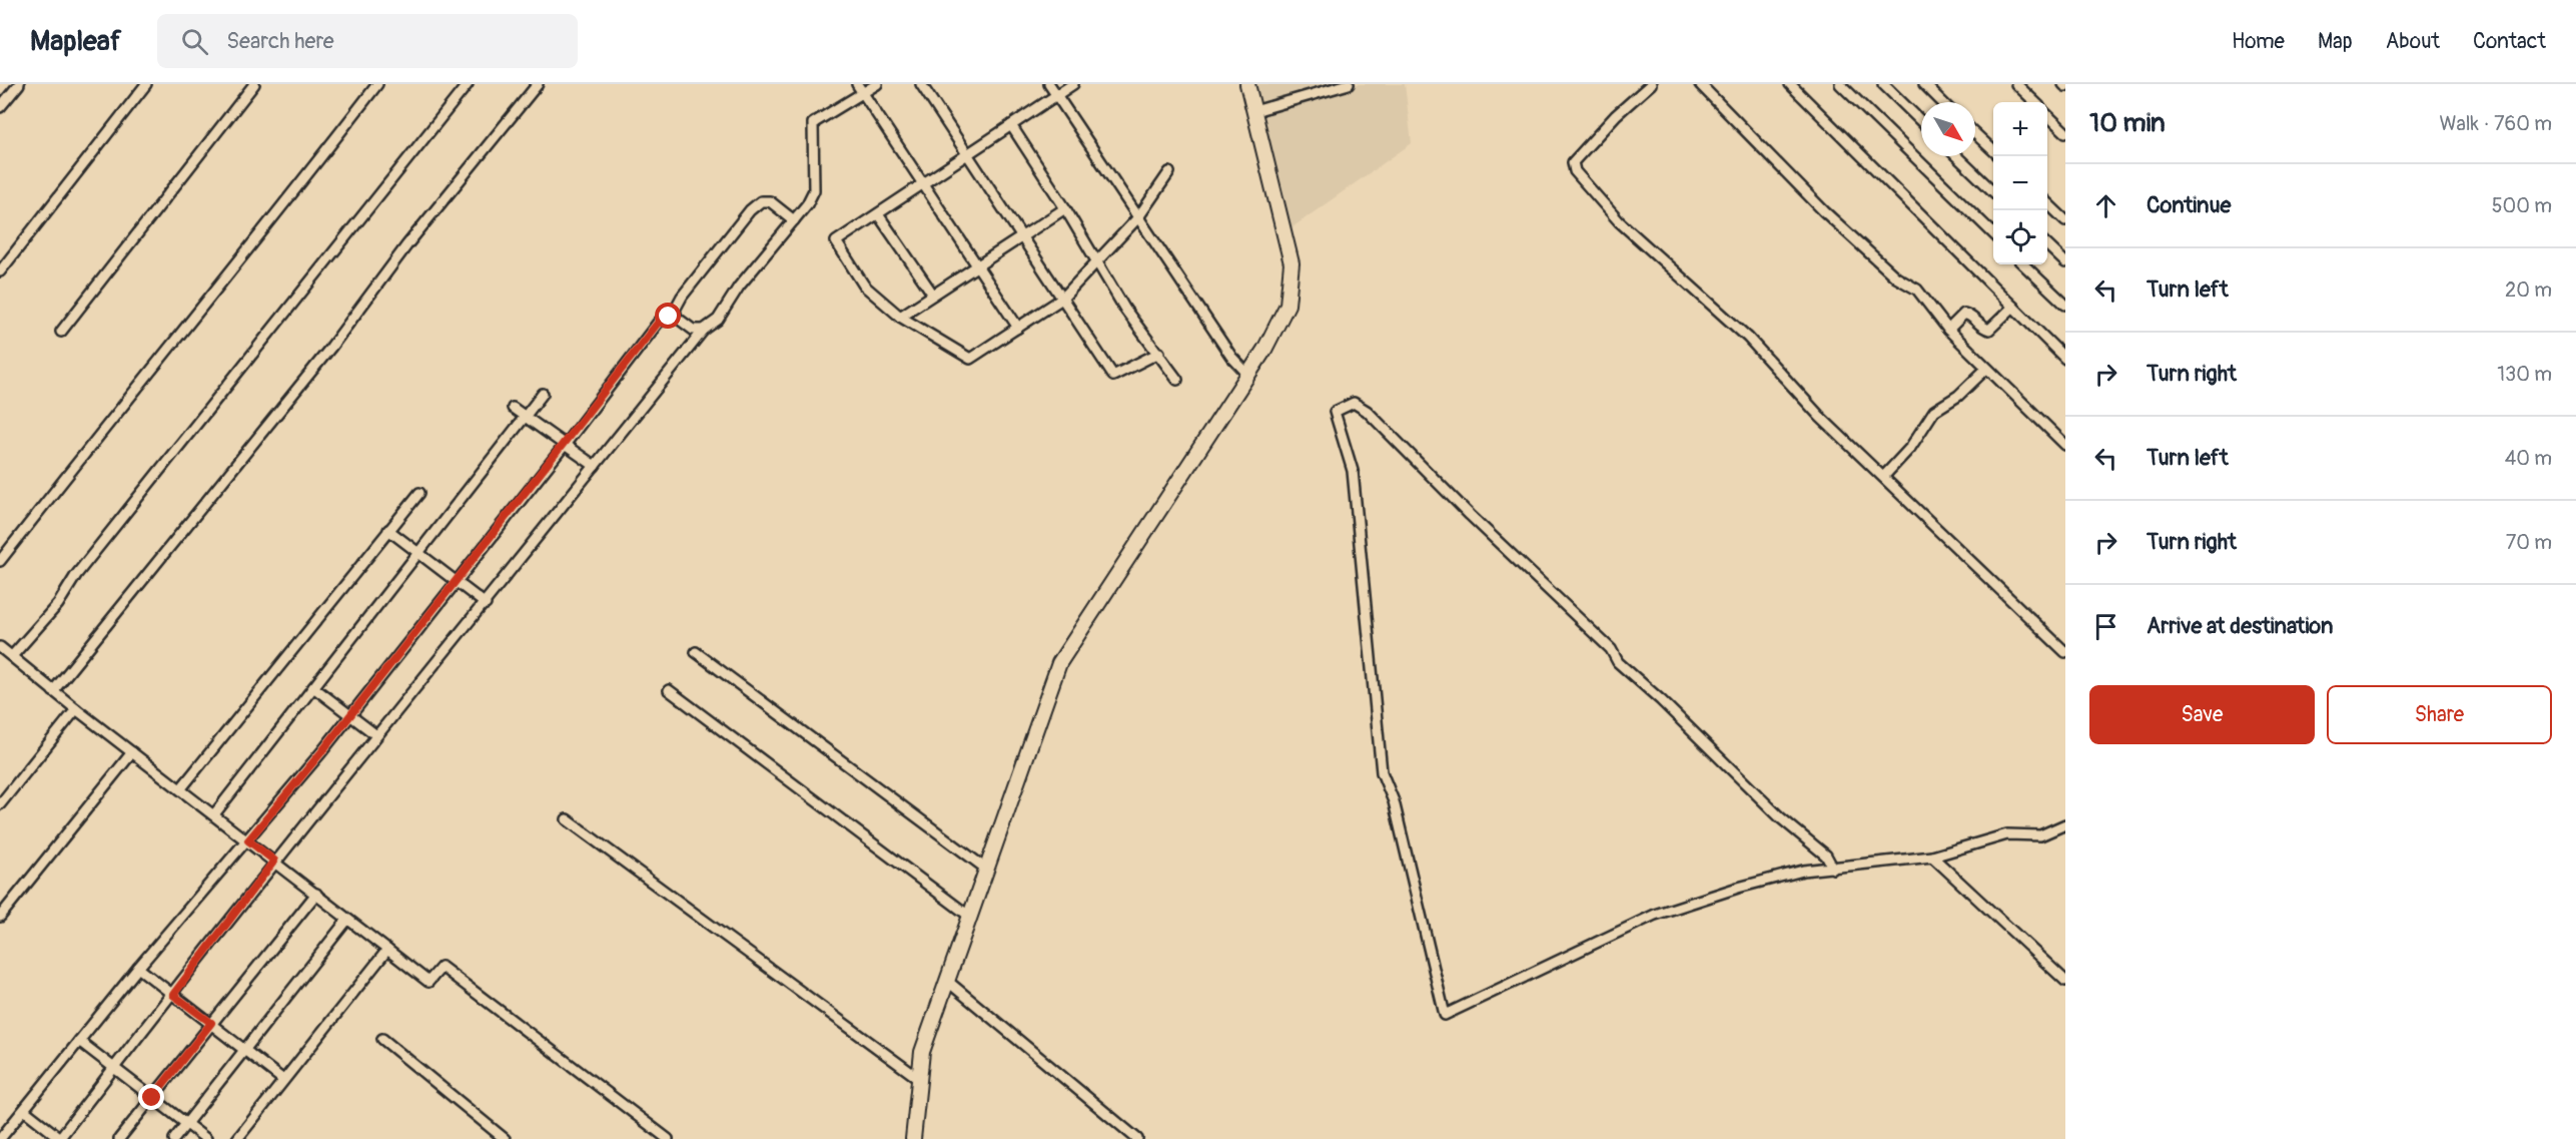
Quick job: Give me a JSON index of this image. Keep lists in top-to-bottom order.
{
  "north": "bottom right",
  "page": {
    "header": "Mapleaf",
    "search": "Search here",
    "nav": [
      "Home",
      "Map",
      "About",
      "Contact"
    ],
    "heading": ["10 min", "Walk · 760 m"],
    "map_buttons": ["+", "−"],
    "list": [
      ["Continue", "500 m"],
      ["Turn left", "20 m"],
      ["Turn right", "130 m"],
      ["Turn left", "40 m"],
      ["Turn right", "70 m"],
      "Arrive at destination"
    ],
    "buttons": ["Save", "Share"]
  }
}
